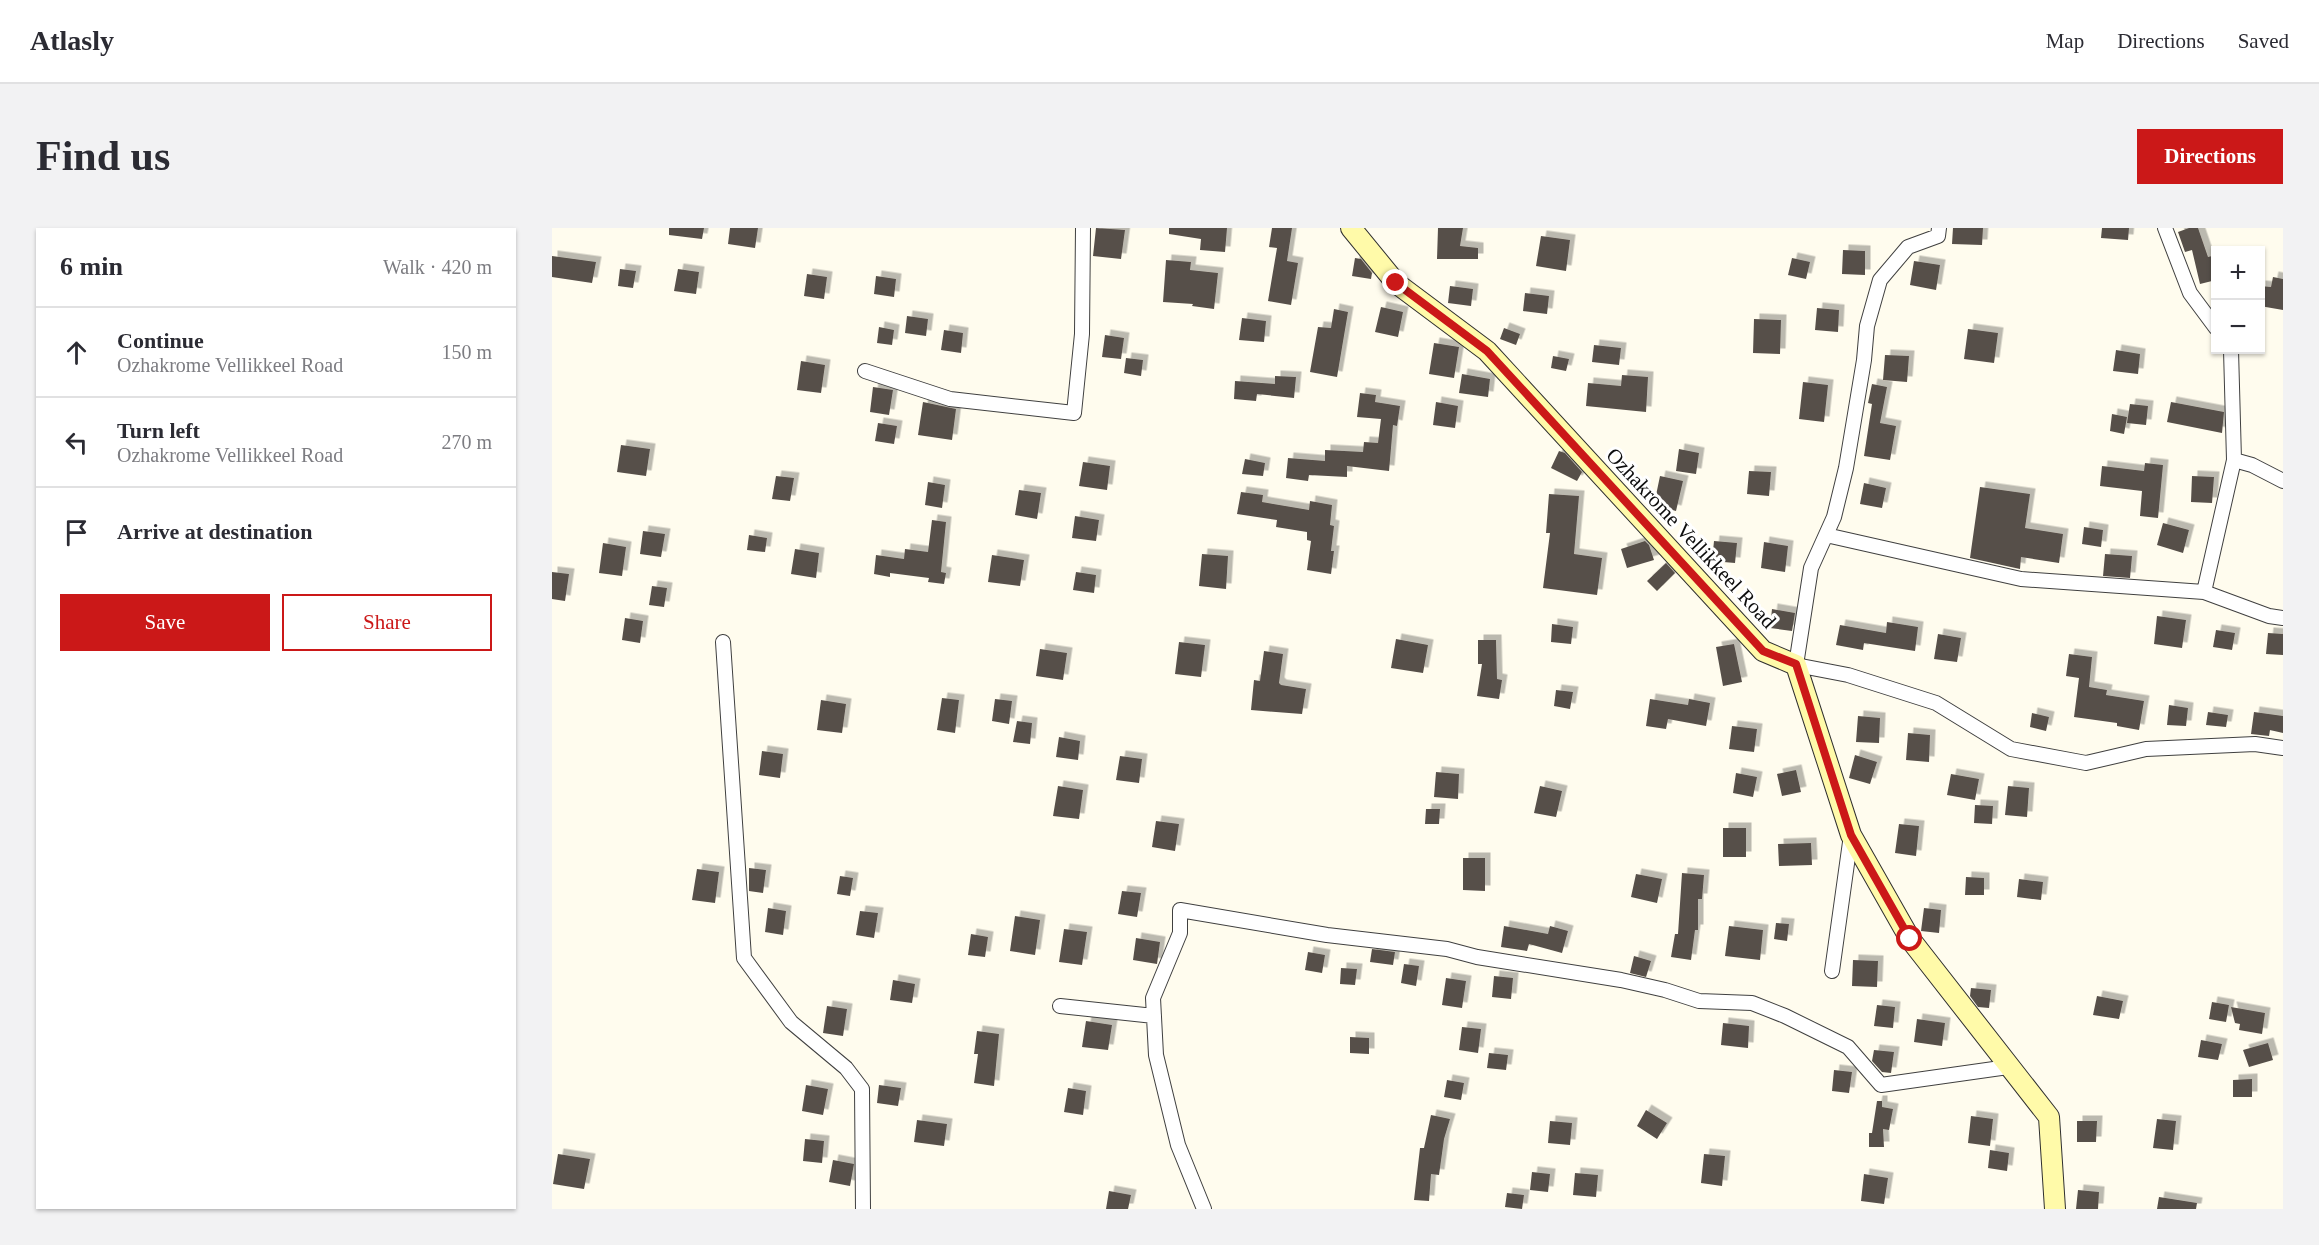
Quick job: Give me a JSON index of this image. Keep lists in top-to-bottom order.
{
  "streets": {
    "main road": ["Ozhakrome Vellikkeel Road"]
  },
  "page": {
    "header": "Atlasly",
    "nav": ["Map", "Directions", "Saved"],
    "buttons": [
      "Directions",
      ["Save", "Share"]
    ],
    "title": "Find us",
    "heading": ["6 min", "Walk · 420 m"],
    "map_buttons": ["+", "−"],
    "list": [
      ["Continue", "Ozhakrome Vellikkeel Road", "150 m"],
      ["Turn left", "Ozhakrome Vellikkeel Road", "270 m"],
      "Arrive at destination"
    ]
  }
}
